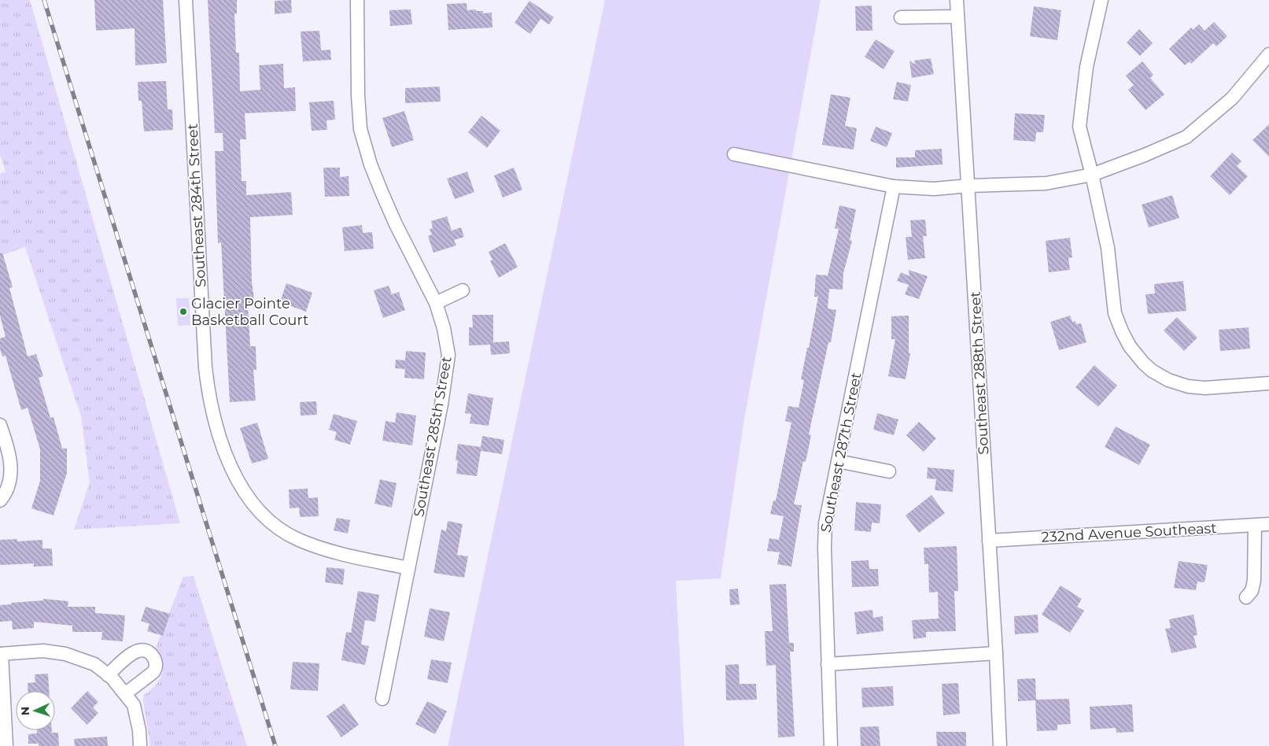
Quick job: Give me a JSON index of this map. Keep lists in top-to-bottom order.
{
  "streets": {
    "street": [
      "Southeast 284th Street",
      "Southeast 288th Street",
      "Southeast 285th Street",
      "Southeast 287th Street",
      "232nd Avenue Southeast"
    ]
  },
  "crossings": [
    ["Southeast 284th Street", "Southeast 285th Street"],
    ["Southeast 288th Street", "232nd Avenue Southeast"]
  ],
  "places": ["Glacier Pointe Basketball Court"],
  "north": "left"
}
